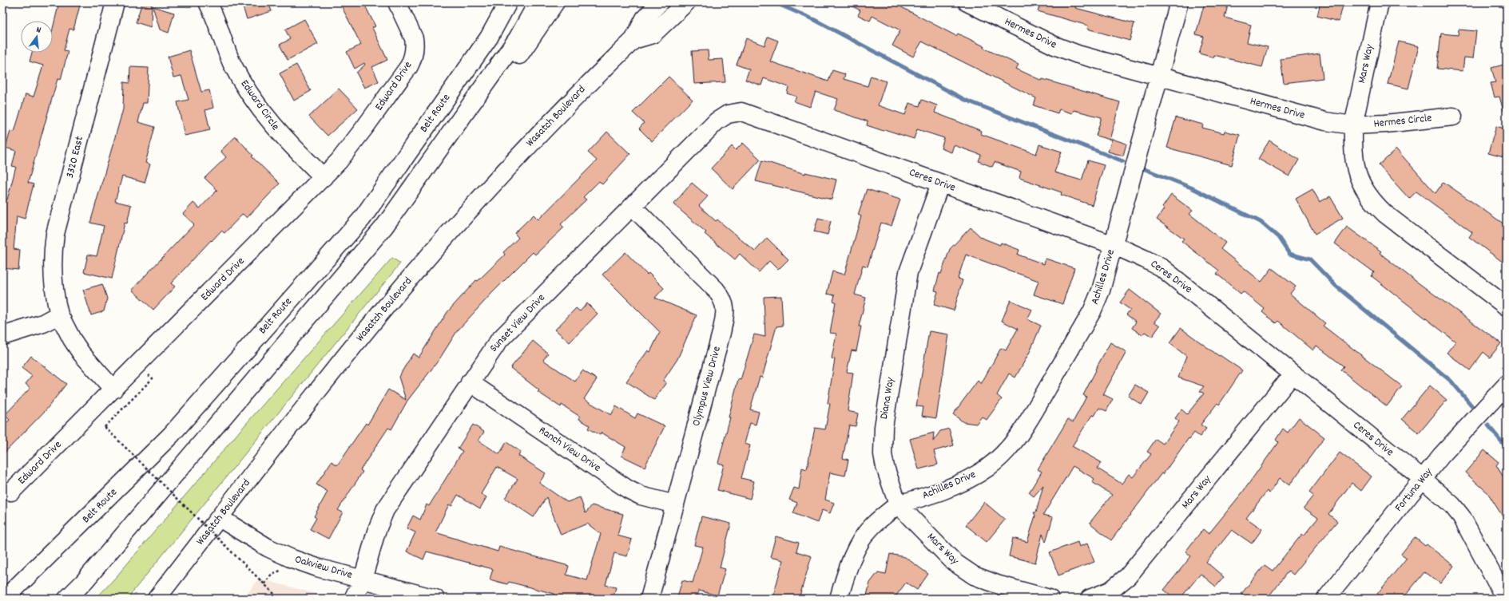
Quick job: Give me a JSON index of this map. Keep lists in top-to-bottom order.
{
  "streets": {
    "main road": [
      "Hermes Drive",
      "Mars Way",
      "Edward Drive",
      "Edward Circle",
      "Belt Route",
      "Wasatch Boulevard",
      "Hermes Circle",
      "3320 East",
      "Ceres Drive",
      "Achilles Drive",
      "Sunset View Drive",
      "Olympus View Drive",
      "Diana Way",
      "Ranch View Drive",
      "Fortuna Way",
      "Oakview Drive"
    ]
  },
  "crossings": [
    ["Hermes Drive", "Mars Way"],
    ["Hermes Drive", "Hermes Circle"],
    ["Hermes Drive", "Achilles Drive"],
    ["Mars Way", "Hermes Circle"],
    ["Mars Way", "Ceres Drive"],
    ["Mars Way", "Achilles Drive"],
    ["Mars Way", "Diana Way"],
    ["Edward Drive", "Edward Circle"],
    ["Edward Drive", "3320 East"],
    ["Wasatch Boulevard", "Oakview Drive"],
    ["Ceres Drive", "Achilles Drive"],
    ["Ceres Drive", "Sunset View Drive"],
    ["Ceres Drive", "Diana Way"],
    ["Ceres Drive", "Fortuna Way"],
    ["Achilles Drive", "Diana Way"],
    ["Sunset View Drive", "Olympus View Drive"],
    ["Sunset View Drive", "Ranch View Drive"],
    ["Sunset View Drive", "Oakview Drive"],
    ["Olympus View Drive", "Ranch View Drive"]
  ],
  "north": "top"
}
